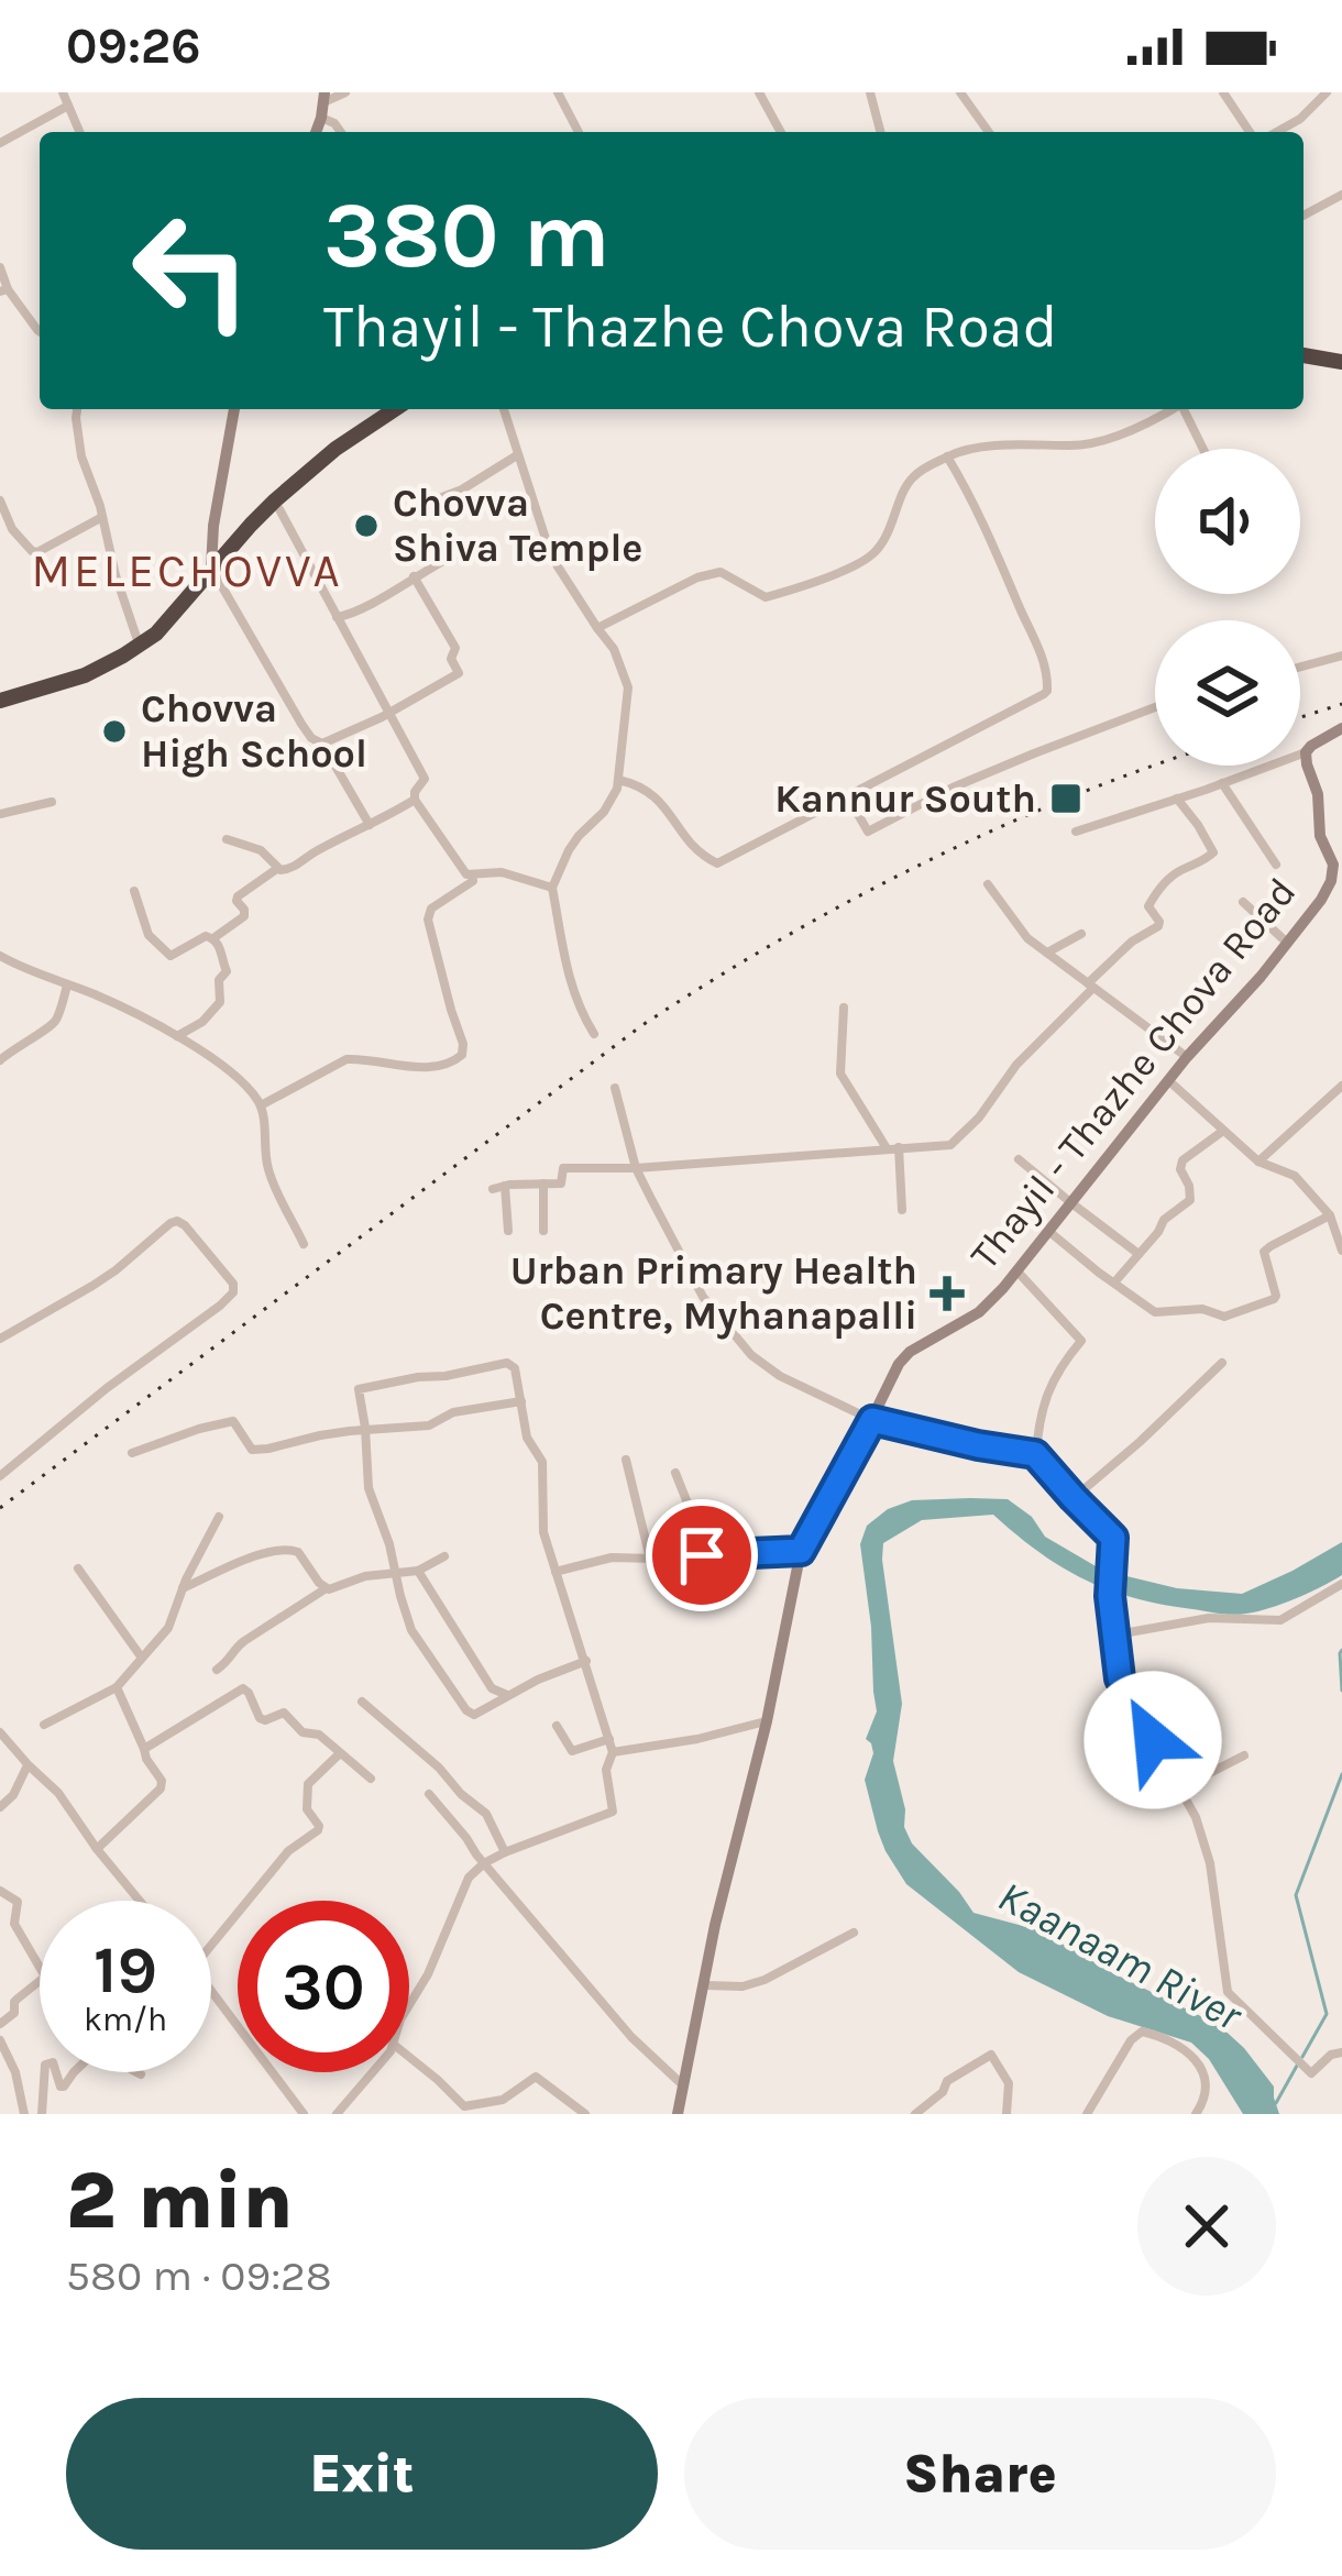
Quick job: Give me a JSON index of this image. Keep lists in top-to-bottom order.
{
  "streets": {
    "street": ["Thayil - Thazhe Chova Road"]
  },
  "districts": ["MELECHOVVA"],
  "water": ["Kaanaam River"],
  "places": {
    "other": ["Chovva Shiva Temple", "Chovva High School"],
    "transit": ["Kannur South"],
    "health": ["Urban Primary Health Centre, Myhanapalli"]
  },
  "page": {
    "status": "09:26",
    "turn": ["380 m", "Thayil - Thazhe Chova Road"],
    "speed": "19 km/h",
    "limit": "30",
    "heading": ["2 min", "580 m · 09:28"],
    "buttons": ["Exit", "Share"]
  }
}
